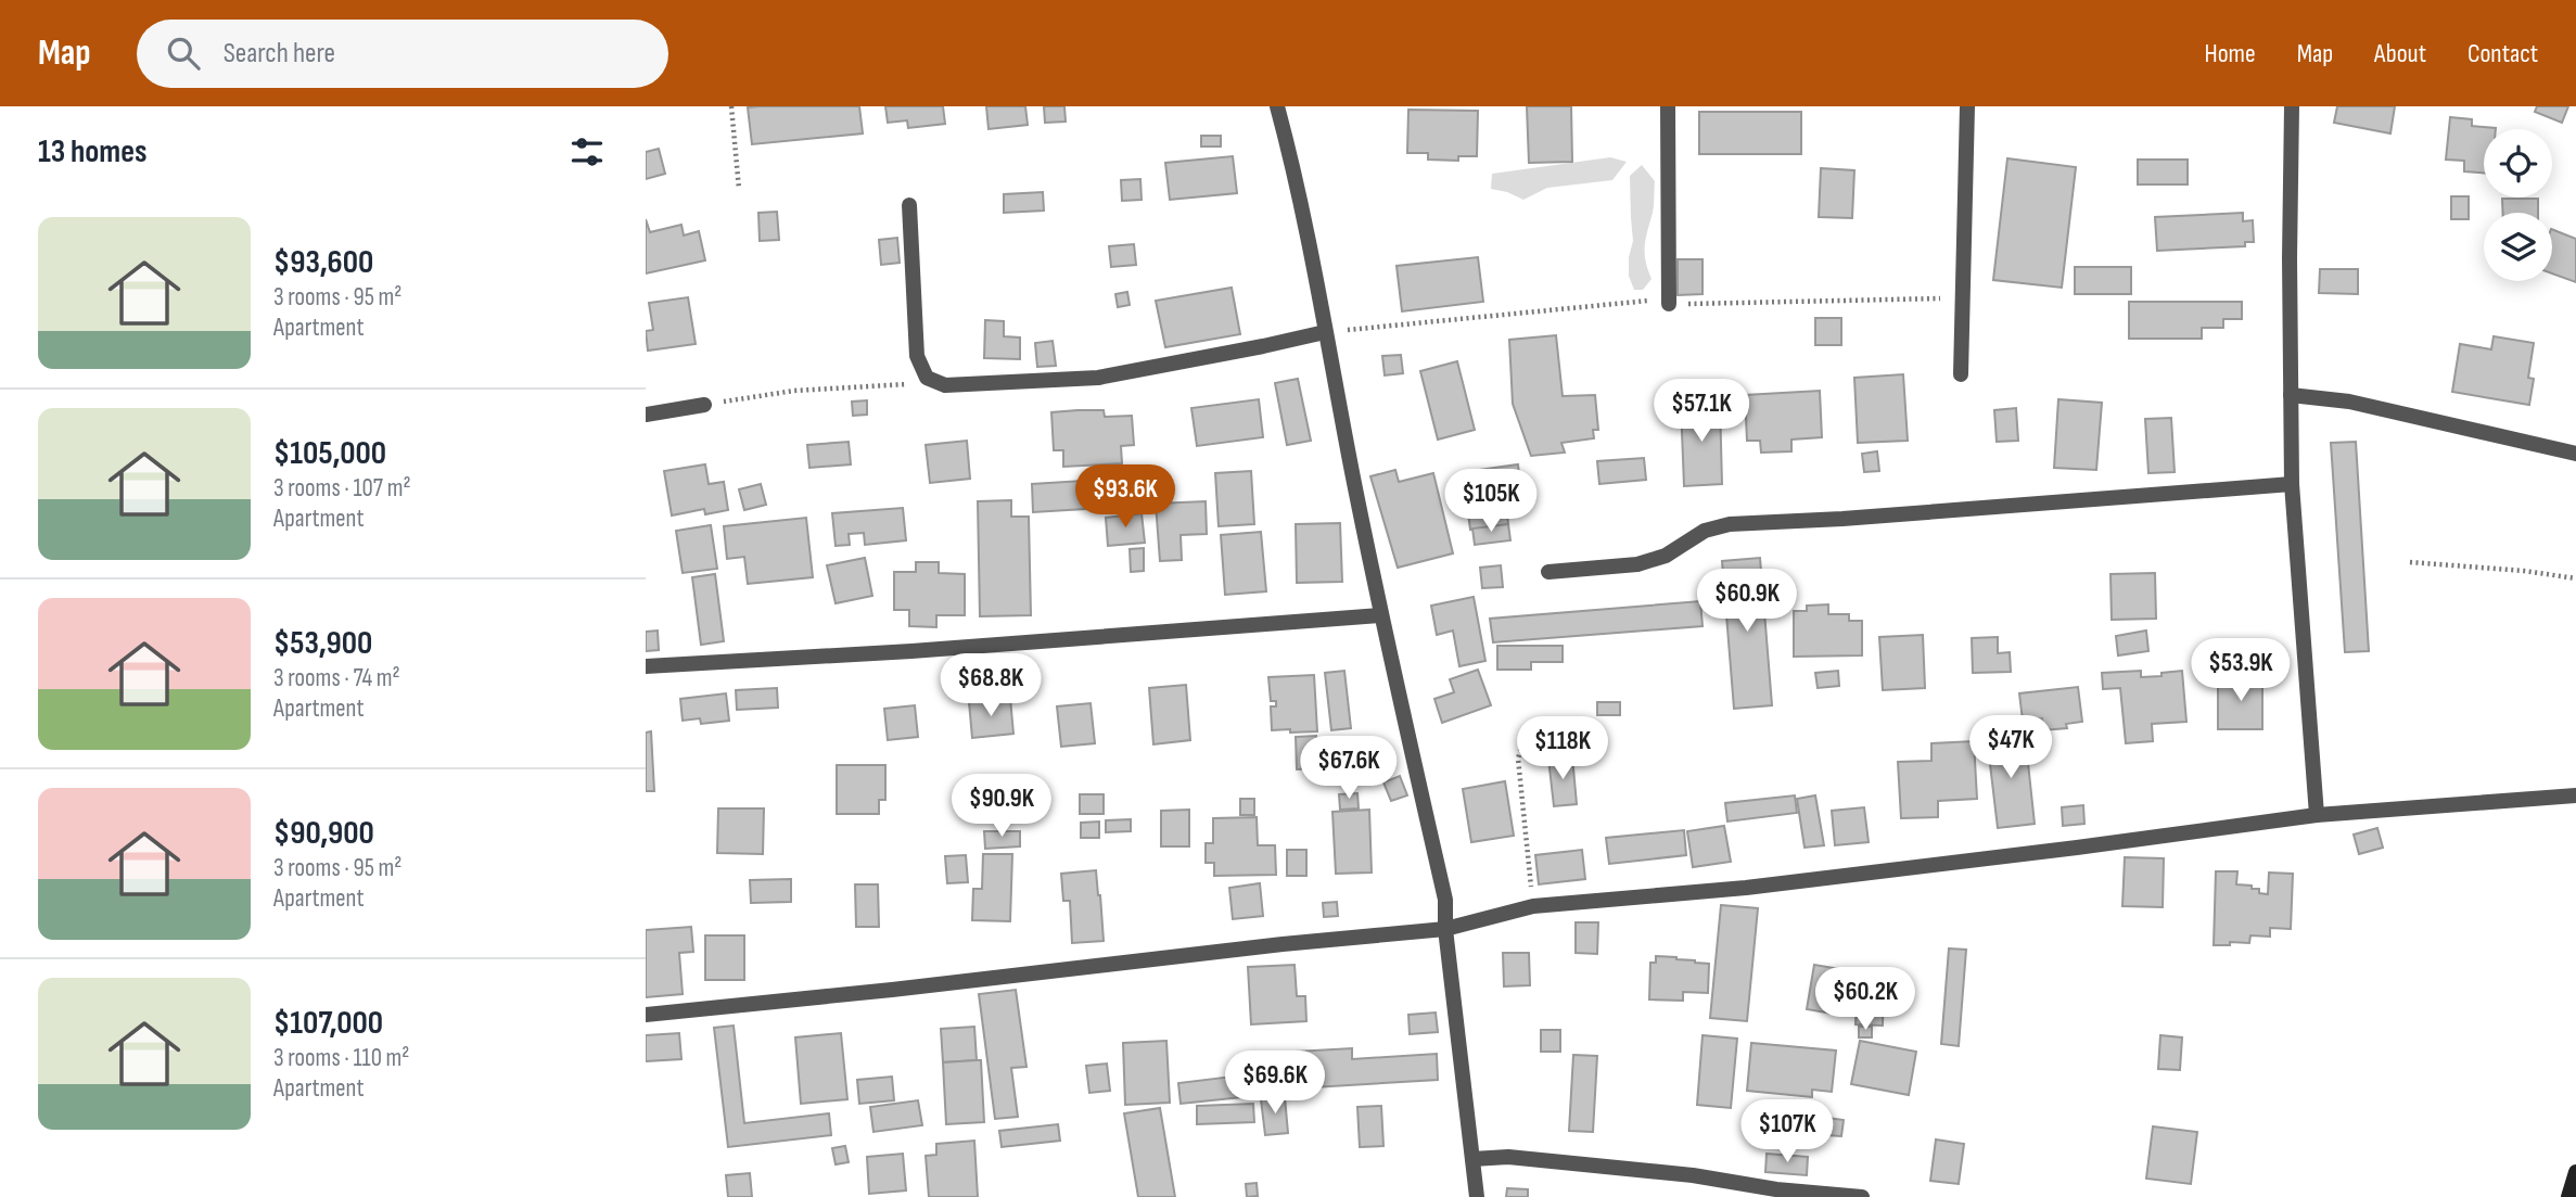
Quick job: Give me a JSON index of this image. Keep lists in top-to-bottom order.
{
  "page": {
    "header": "Map",
    "search": "Search here",
    "nav": [
      "Home",
      "Map",
      "About",
      "Contact"
    ],
    "heading": "13 homes",
    "list": [
      {
        "name": "$93,600",
        "note": "3 rooms · 95 m² · Apartment"
      },
      {
        "name": "$105,000",
        "note": "3 rooms · 107 m² · Apartment"
      },
      {
        "name": "$53,900",
        "note": "3 rooms · 74 m² · Apartment"
      },
      {
        "name": "$90,900",
        "note": "3 rooms · 95 m² · Apartment"
      },
      {
        "name": "$107,000",
        "note": "3 rooms · 110 m² · Apartment"
      }
    ],
    "price": [
      "$57.1K",
      "$93.6K",
      "$105K",
      "$60.9K",
      "$53.9K",
      "$68.8K",
      "$47K",
      "$118K",
      "$67.6K",
      "$90.9K",
      "$60.2K",
      "$69.6K",
      "$107K"
    ]
  }
}
